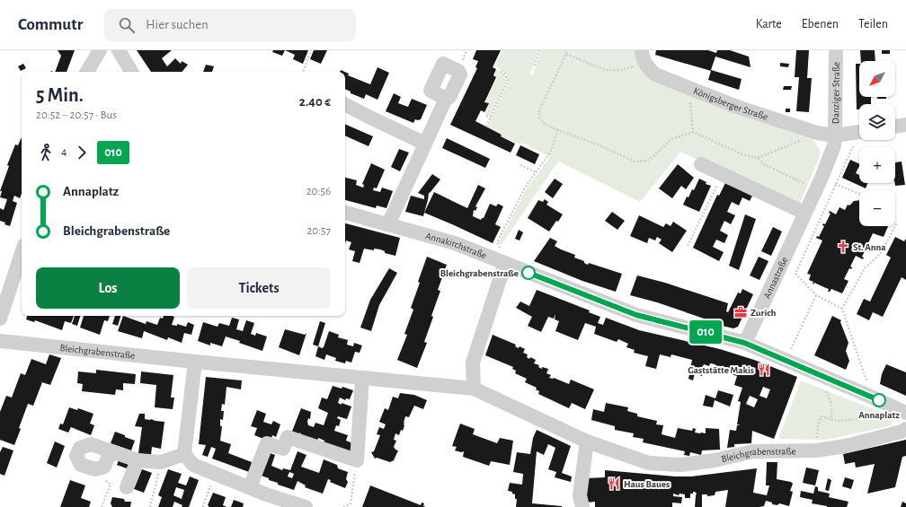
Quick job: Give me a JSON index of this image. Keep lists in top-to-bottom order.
{
  "streets": {
    "street": [
      "Danziger Straße",
      "Königsberger Straße",
      "Annakirchstraße",
      "Annastraße",
      "Bleichgrabenstraße"
    ]
  },
  "crossings": [
    ["Danziger Straße", "Königsberger Straße"],
    ["Danziger Straße", "Annastraße"],
    ["Königsberger Straße", "Annastraße"],
    ["Annakirchstraße", "Annastraße"]
  ],
  "places": {
    "church": ["St. Anna"],
    "other": ["Bleichgrabenstraße", "Annaplatz"],
    "office": ["Zurich"],
    "restaurant": ["Gaststätte Makis", "Haus Baues"]
  },
  "lines": ["bus line 010"],
  "north": "bottom left",
  "page": {
    "header": "Commutr",
    "search": "Hier suchen",
    "nav": ["Karte", "Ebenen", "Teilen"],
    "on_map": "010",
    "map_buttons": ["+", "−"],
    "heading": ["5 Min.", "20:52 – 20:57 · Bus", "2.40 €"],
    "legs": ["4", "010"],
    "list": [
      {
        "name": "Annaplatz",
        "value": "20:56"
      },
      {
        "name": "Bleichgrabenstraße",
        "value": "20:57"
      }
    ],
    "buttons": ["Los", "Tickets"]
  }
}
